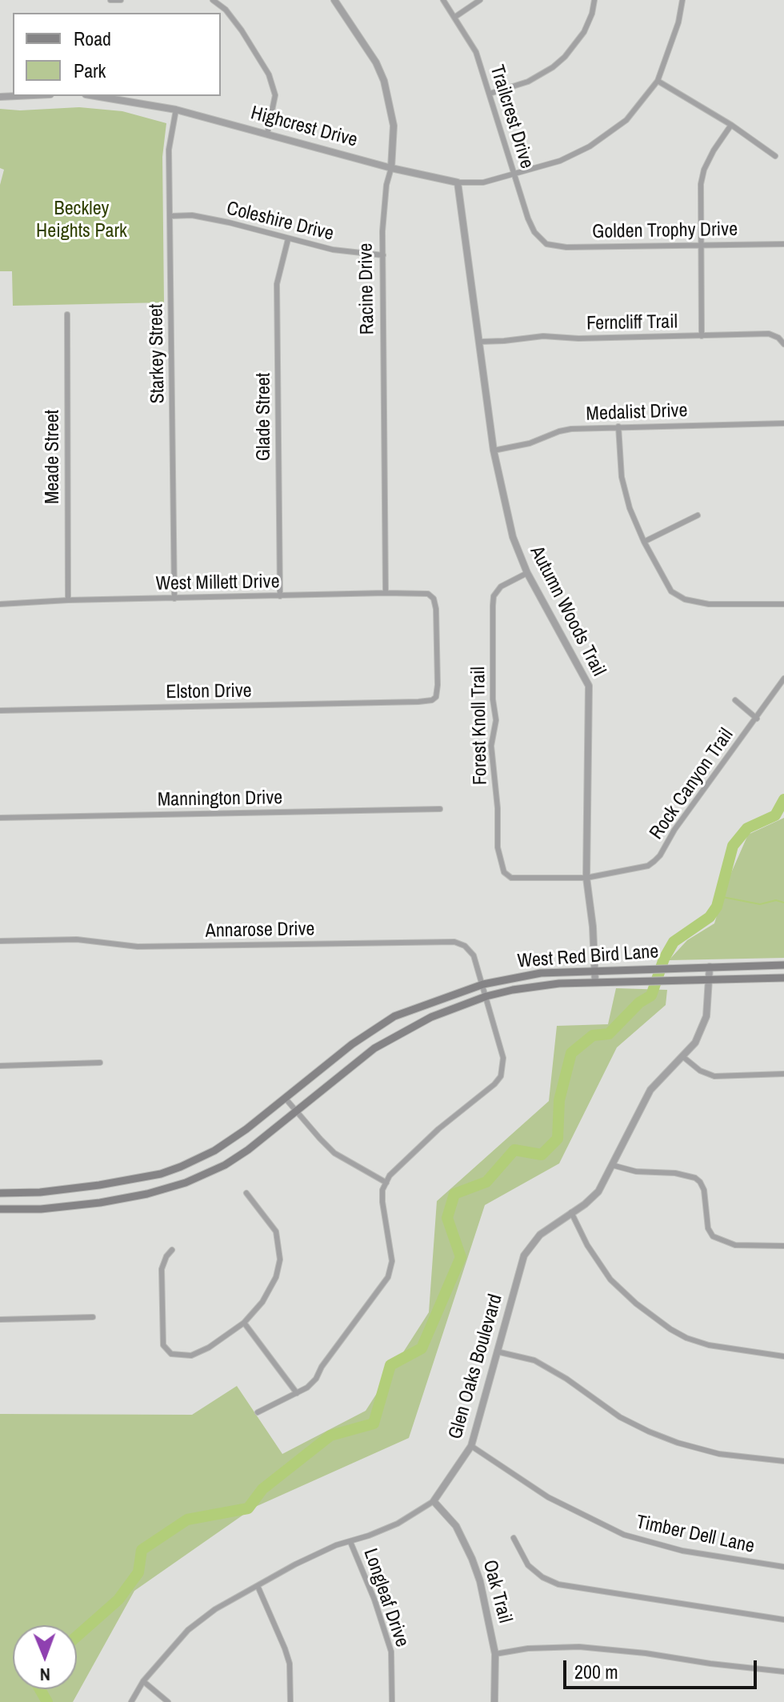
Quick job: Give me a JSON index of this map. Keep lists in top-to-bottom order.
{
  "streets": {
    "main road": ["West Red Bird Lane"],
    "street": [
      "Trailcrest Drive",
      "Highcrest Drive",
      "Coleshire Drive",
      "Golden Trophy Drive",
      "Racine Drive",
      "Ferncliff Trail",
      "Starkey Street",
      "Medalist Drive",
      "Glade Street",
      "Meade Street",
      "West Millett Drive",
      "Autumn Woods Trail",
      "Elston Drive",
      "Forest Knoll Trail",
      "Rock Canyon Trail",
      "Mannington Drive",
      "Annarose Drive",
      "Glen Oaks Boulevard",
      "Timber Dell Lane",
      "Oak Trail",
      "Longleaf Drive"
    ]
  },
  "crossings": [
    ["Trailcrest Drive", "Highcrest Drive"],
    ["Trailcrest Drive", "Golden Trophy Drive"],
    ["Highcrest Drive", "Racine Drive"],
    ["Highcrest Drive", "Starkey Street"],
    ["Highcrest Drive", "Autumn Woods Trail"],
    ["Coleshire Drive", "Racine Drive"],
    ["Coleshire Drive", "Starkey Street"],
    ["Coleshire Drive", "Glade Street"],
    ["Racine Drive", "West Millett Drive"],
    ["Ferncliff Trail", "Autumn Woods Trail"],
    ["Starkey Street", "West Millett Drive"],
    ["Medalist Drive", "Autumn Woods Trail"],
    ["Glade Street", "West Millett Drive"],
    ["Meade Street", "West Millett Drive"],
    ["West Millett Drive", "Elston Drive"],
    ["Autumn Woods Trail", "Forest Knoll Trail"],
    ["Autumn Woods Trail", "Rock Canyon Trail"],
    ["Autumn Woods Trail", "West Red Bird Lane"],
    ["Forest Knoll Trail", "Rock Canyon Trail"],
    ["Annarose Drive", "West Red Bird Lane"],
    ["West Red Bird Lane", "Glen Oaks Boulevard"],
    ["Glen Oaks Boulevard", "Timber Dell Lane"],
    ["Glen Oaks Boulevard", "Oak Trail"],
    ["Glen Oaks Boulevard", "Longleaf Drive"]
  ],
  "parks": ["Beckley Heights Park"],
  "legend": ["Road", "Park"],
  "scale_bar": "200 m",
  "north": "bottom"
}
